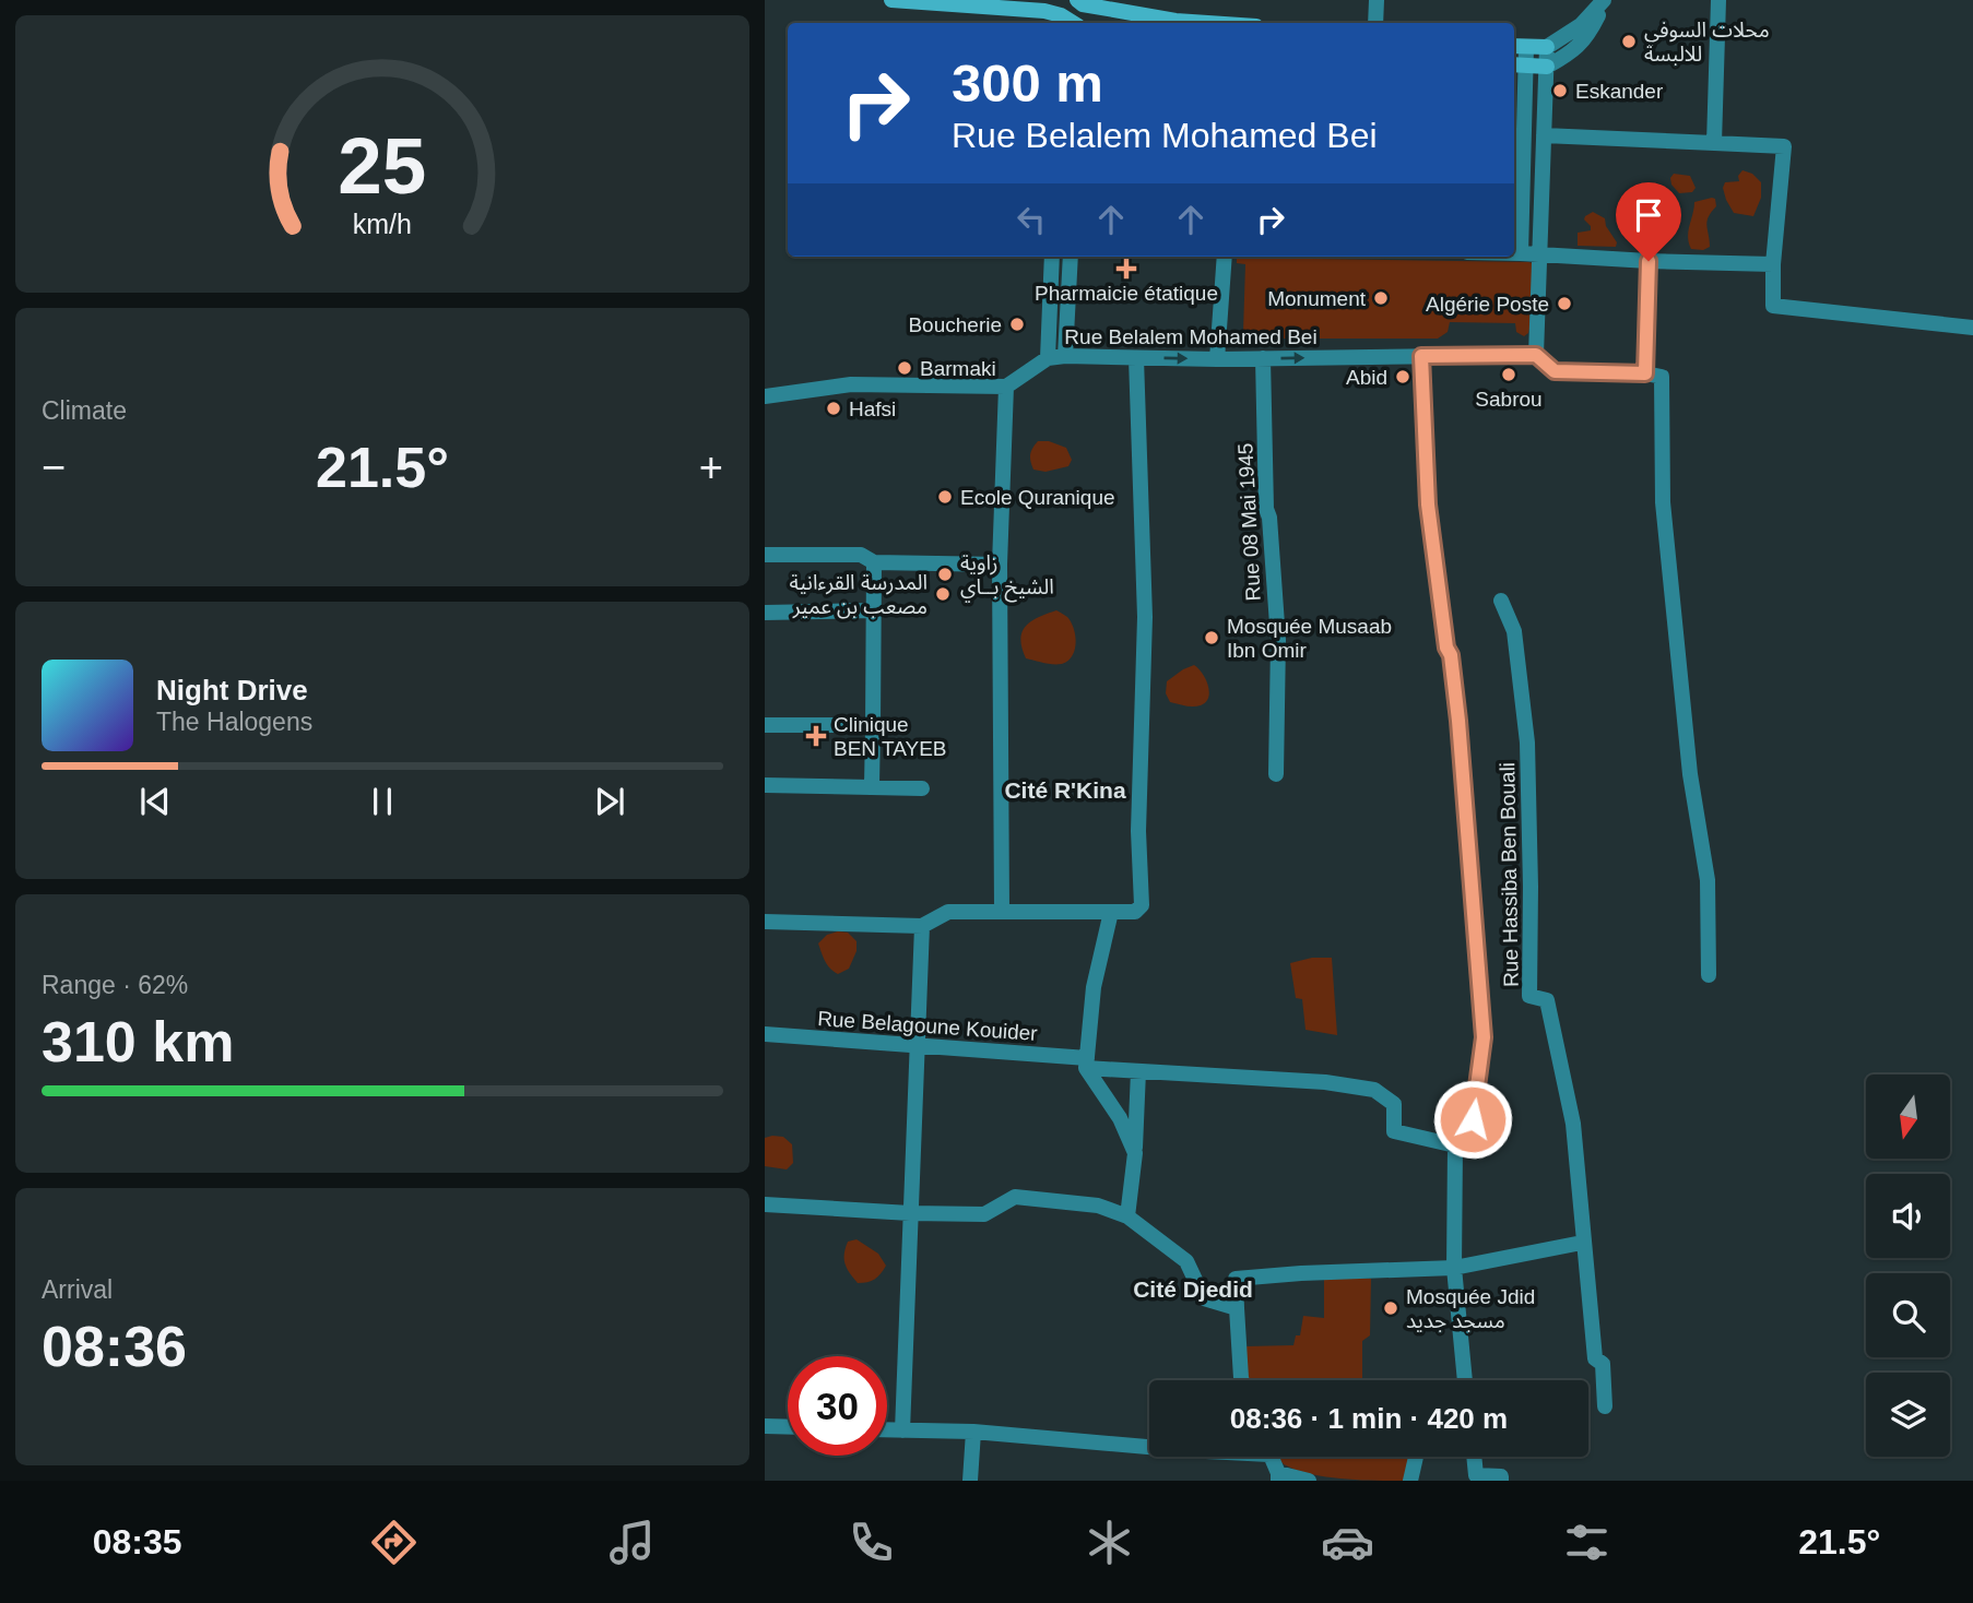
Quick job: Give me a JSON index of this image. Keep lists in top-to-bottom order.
{
  "streets": {
    "street": [
      "Rue Belalem Mohamed Bei",
      "Rue 08 Mai 1945",
      "Rue Hassiba Ben Bouali",
      "Rue Belagoune Kouider"
    ]
  },
  "crossings": [
    ["Rue Belalem Mohamed Bei", "Rue 08 Mai 1945"]
  ],
  "one_way": ["Rue Belalem Mohamed Bei"],
  "districts": ["Cité R'Kina", "Cité Djedid"],
  "places": {
    "other": [
      "محلات السوفي للالبسة",
      "Eskander",
      "Monument",
      "Algérie Poste",
      "Boucherie",
      "Barmaki",
      "Sabrou",
      "Abid",
      "Hafsi",
      "Ecole Quranique",
      "زاوية الشيخ بــاي",
      "المدرسة القرءانية مصعب بن عمير",
      "Mosquée Musaab Ibn Omir",
      "Mosquée Jdid مسجد جديد"
    ],
    "health": ["Pharmaicie étatique", "Clinique BEN TAYEB"]
  },
  "north": "bottom",
  "page": {
    "turn": ["300 m", "Rue Belalem Mohamed Bei"],
    "tile": [
      "Climate",
      ["Range · 62%", "310 km"],
      ["Arrival", "08:36"]
    ],
    "heat": ["−", "21.5°", "+"],
    "song": ["Night Drive", "The Halogens"],
    "limit": "30",
    "trip": "08:36 · 1 min · 420 m",
    "tabs": ["08:35", "21.5°"],
    "gauge": ["25", "km/h"]
  }
}
